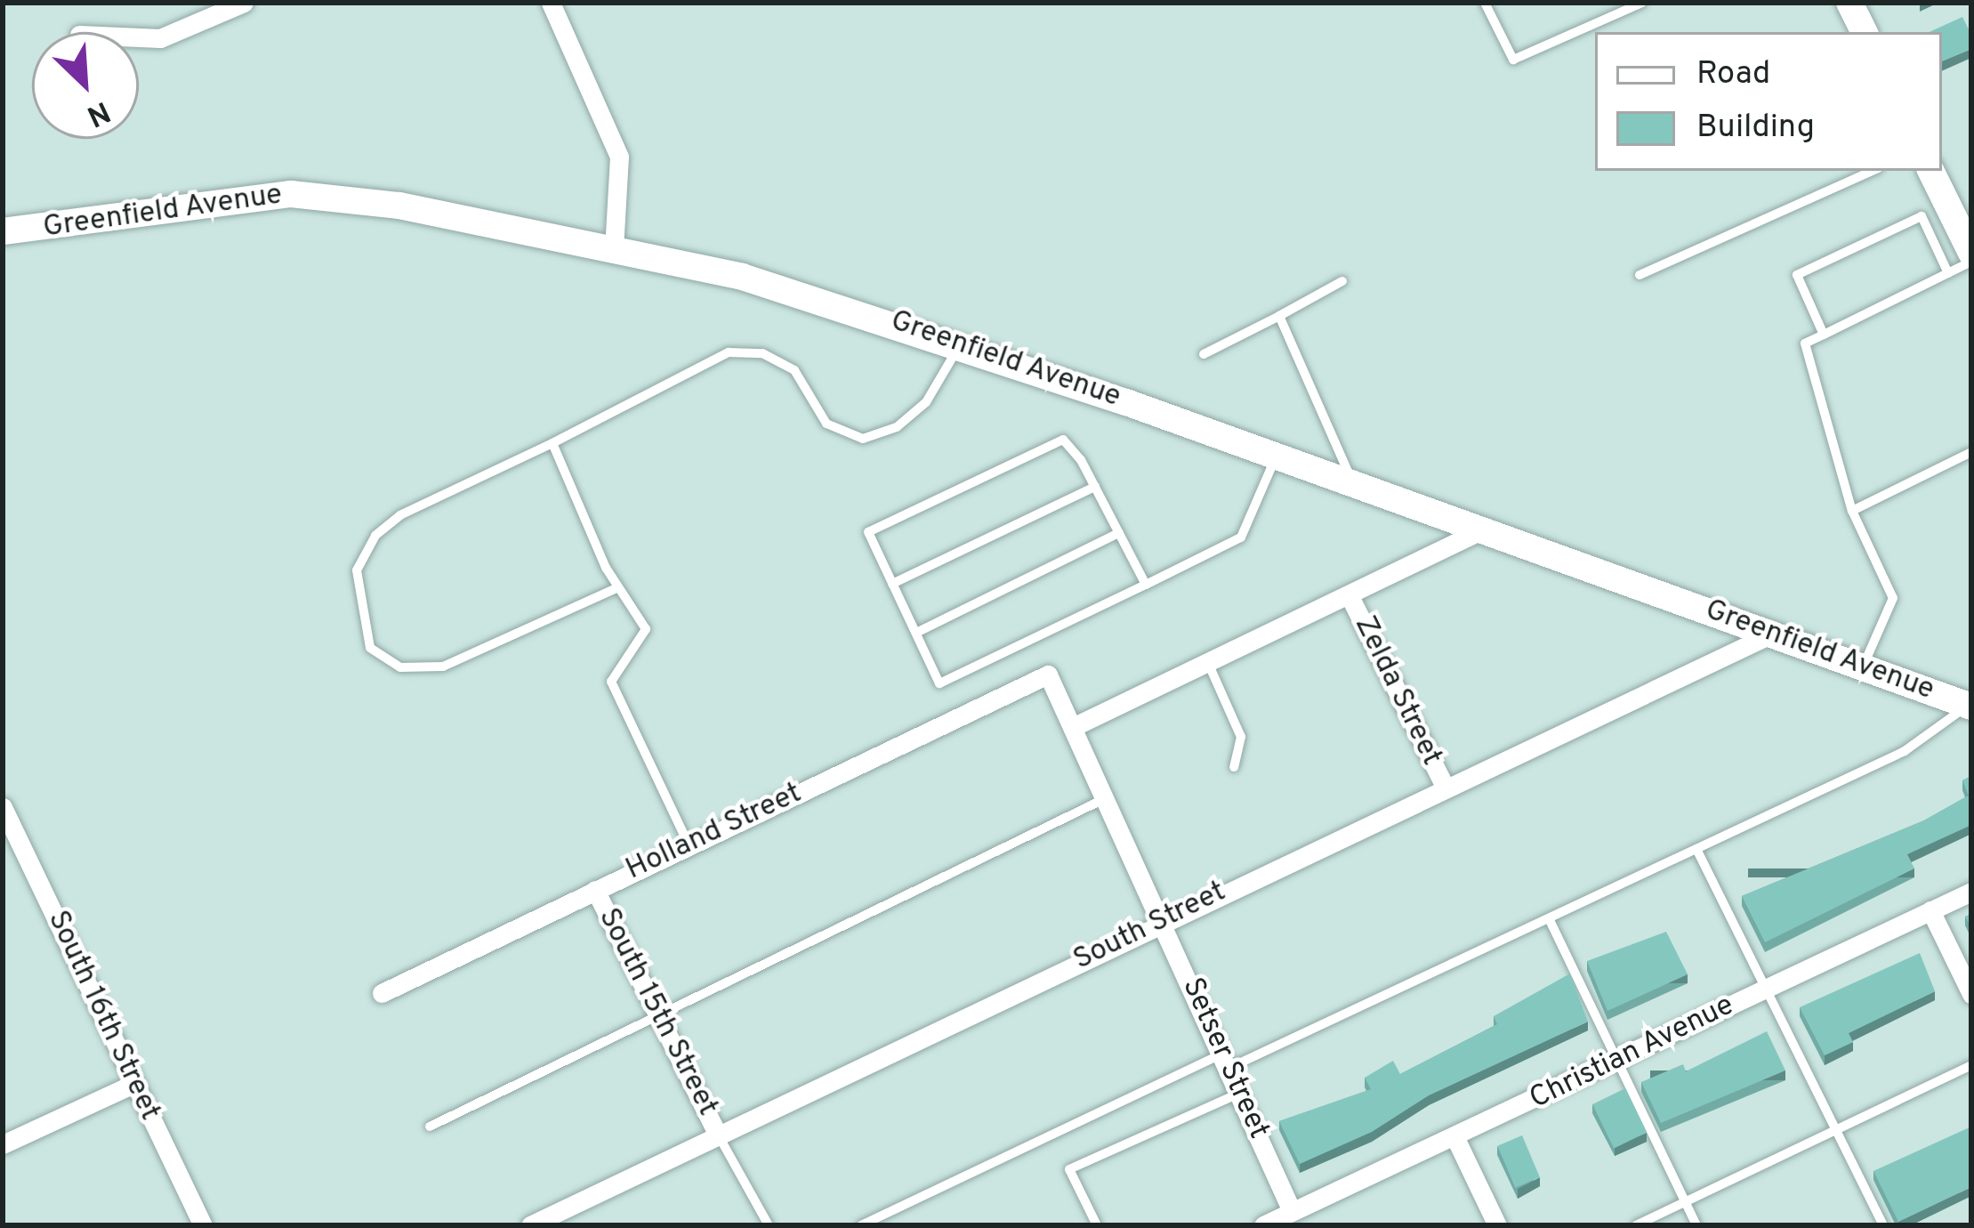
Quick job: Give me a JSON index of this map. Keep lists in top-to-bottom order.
{
  "streets": {
    "main road": ["Greenfield Avenue"],
    "street": [
      "Zelda Street",
      "Holland Street",
      "South Street",
      "South 15th Street",
      "South 16th Street",
      "Christian Avenue",
      "Setser Street"
    ]
  },
  "crossings": [
    ["Greenfield Avenue", "South Street"],
    ["Zelda Street", "South Street"],
    ["Holland Street", "South 15th Street"],
    ["Holland Street", "Setser Street"],
    ["South Street", "South 15th Street"],
    ["South Street", "Setser Street"],
    ["Christian Avenue", "Setser Street"]
  ],
  "legend": ["Road", "Building"],
  "north": "bottom right"
}
